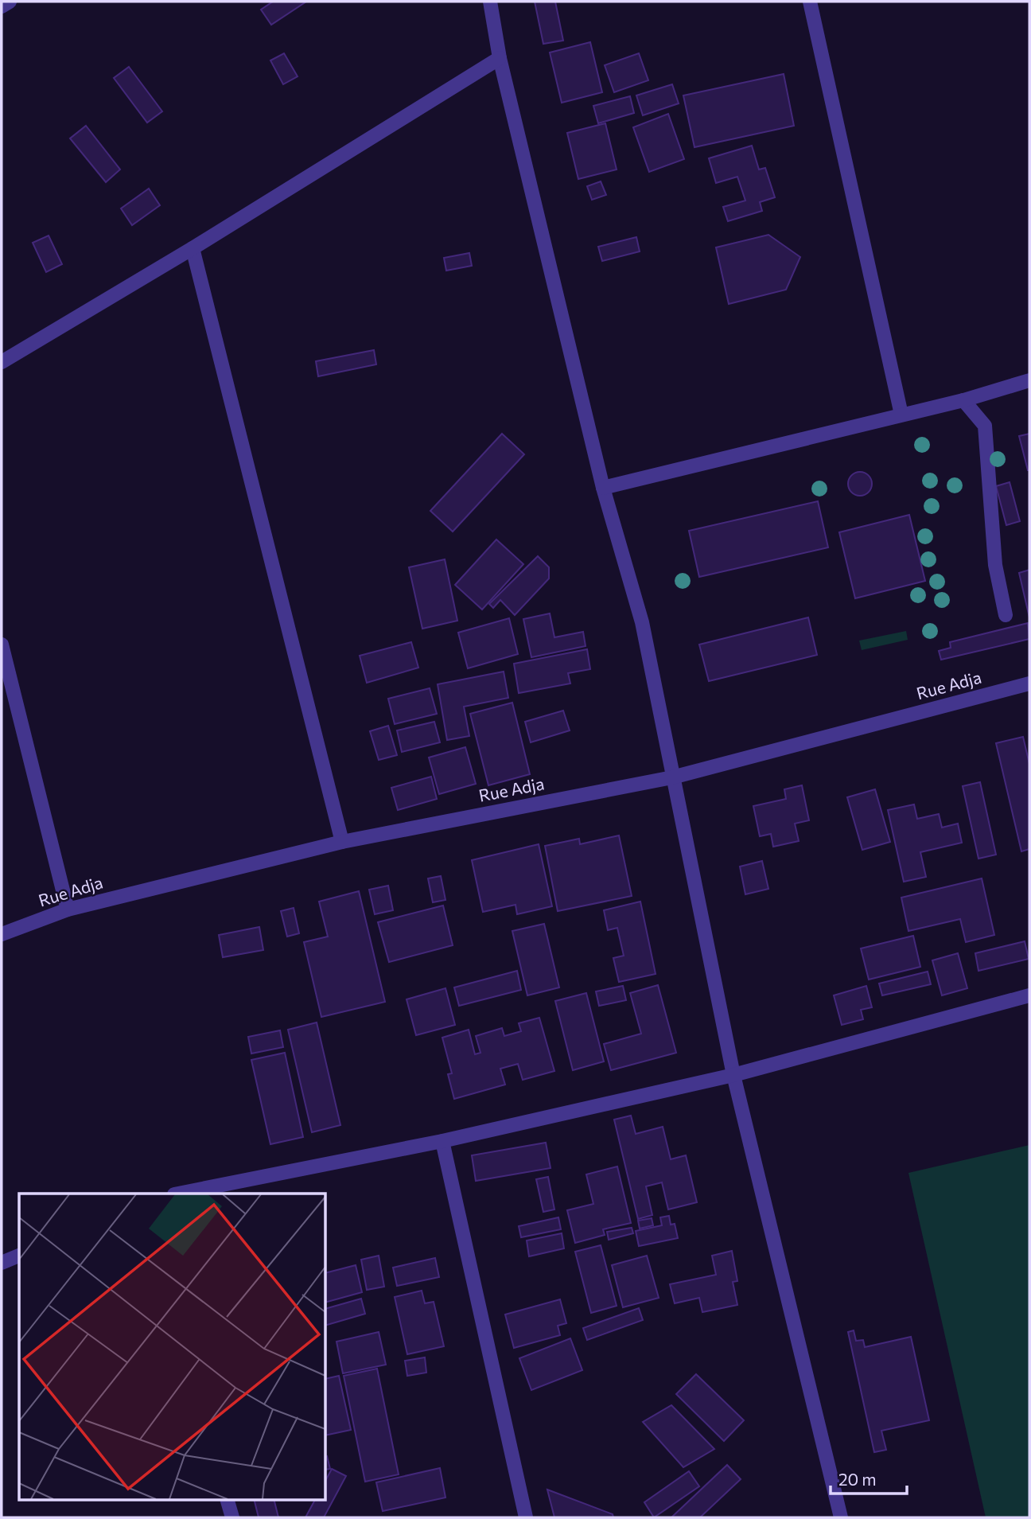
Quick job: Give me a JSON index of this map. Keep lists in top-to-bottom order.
{
  "streets": {
    "street": ["Rue Adja"]
  },
  "scale_bar": "20 m"
}
